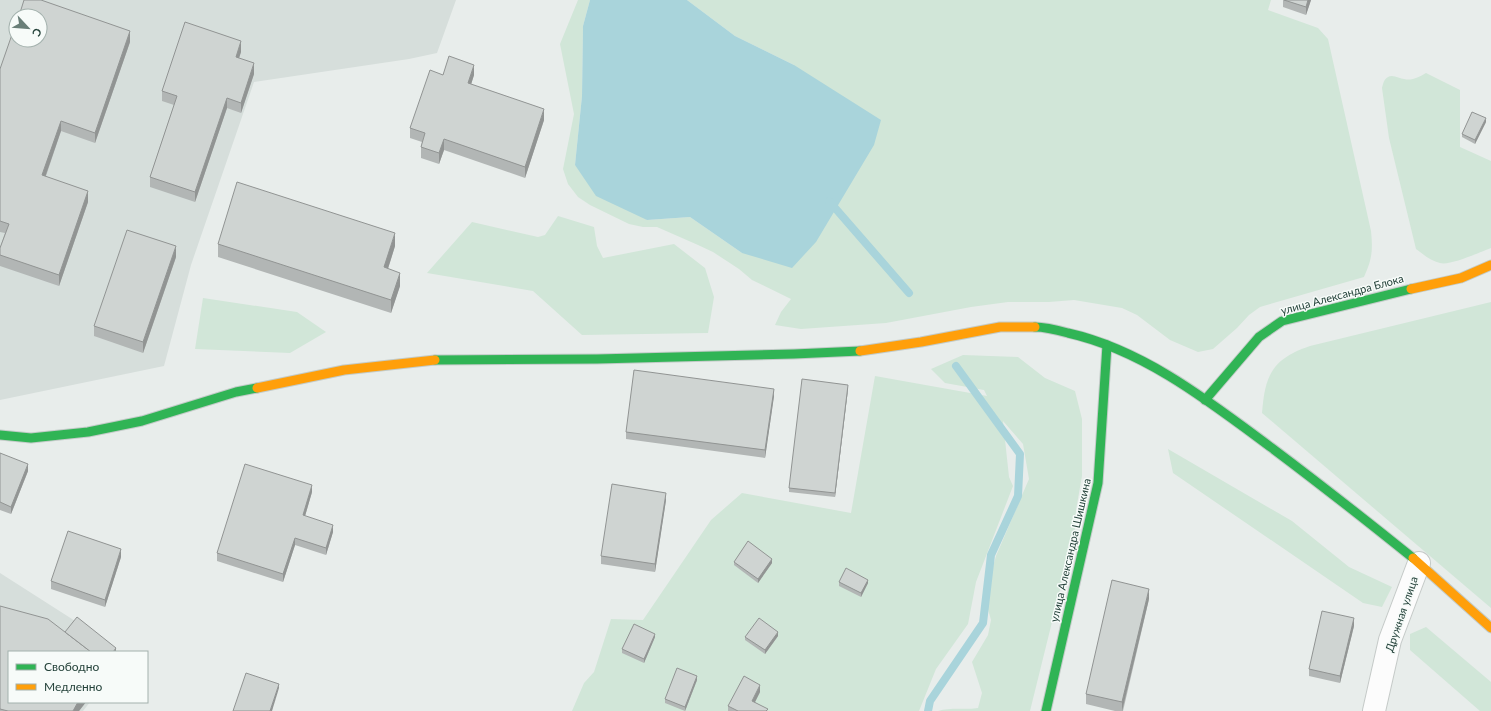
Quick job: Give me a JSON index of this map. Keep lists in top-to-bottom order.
{
  "streets": {
    "street": ["улица Александра Блока", "улица Александра Шишкина", "Дружная улица"]
  },
  "legend": ["Свободно", "Медленно"],
  "north": "bottom right"
}
